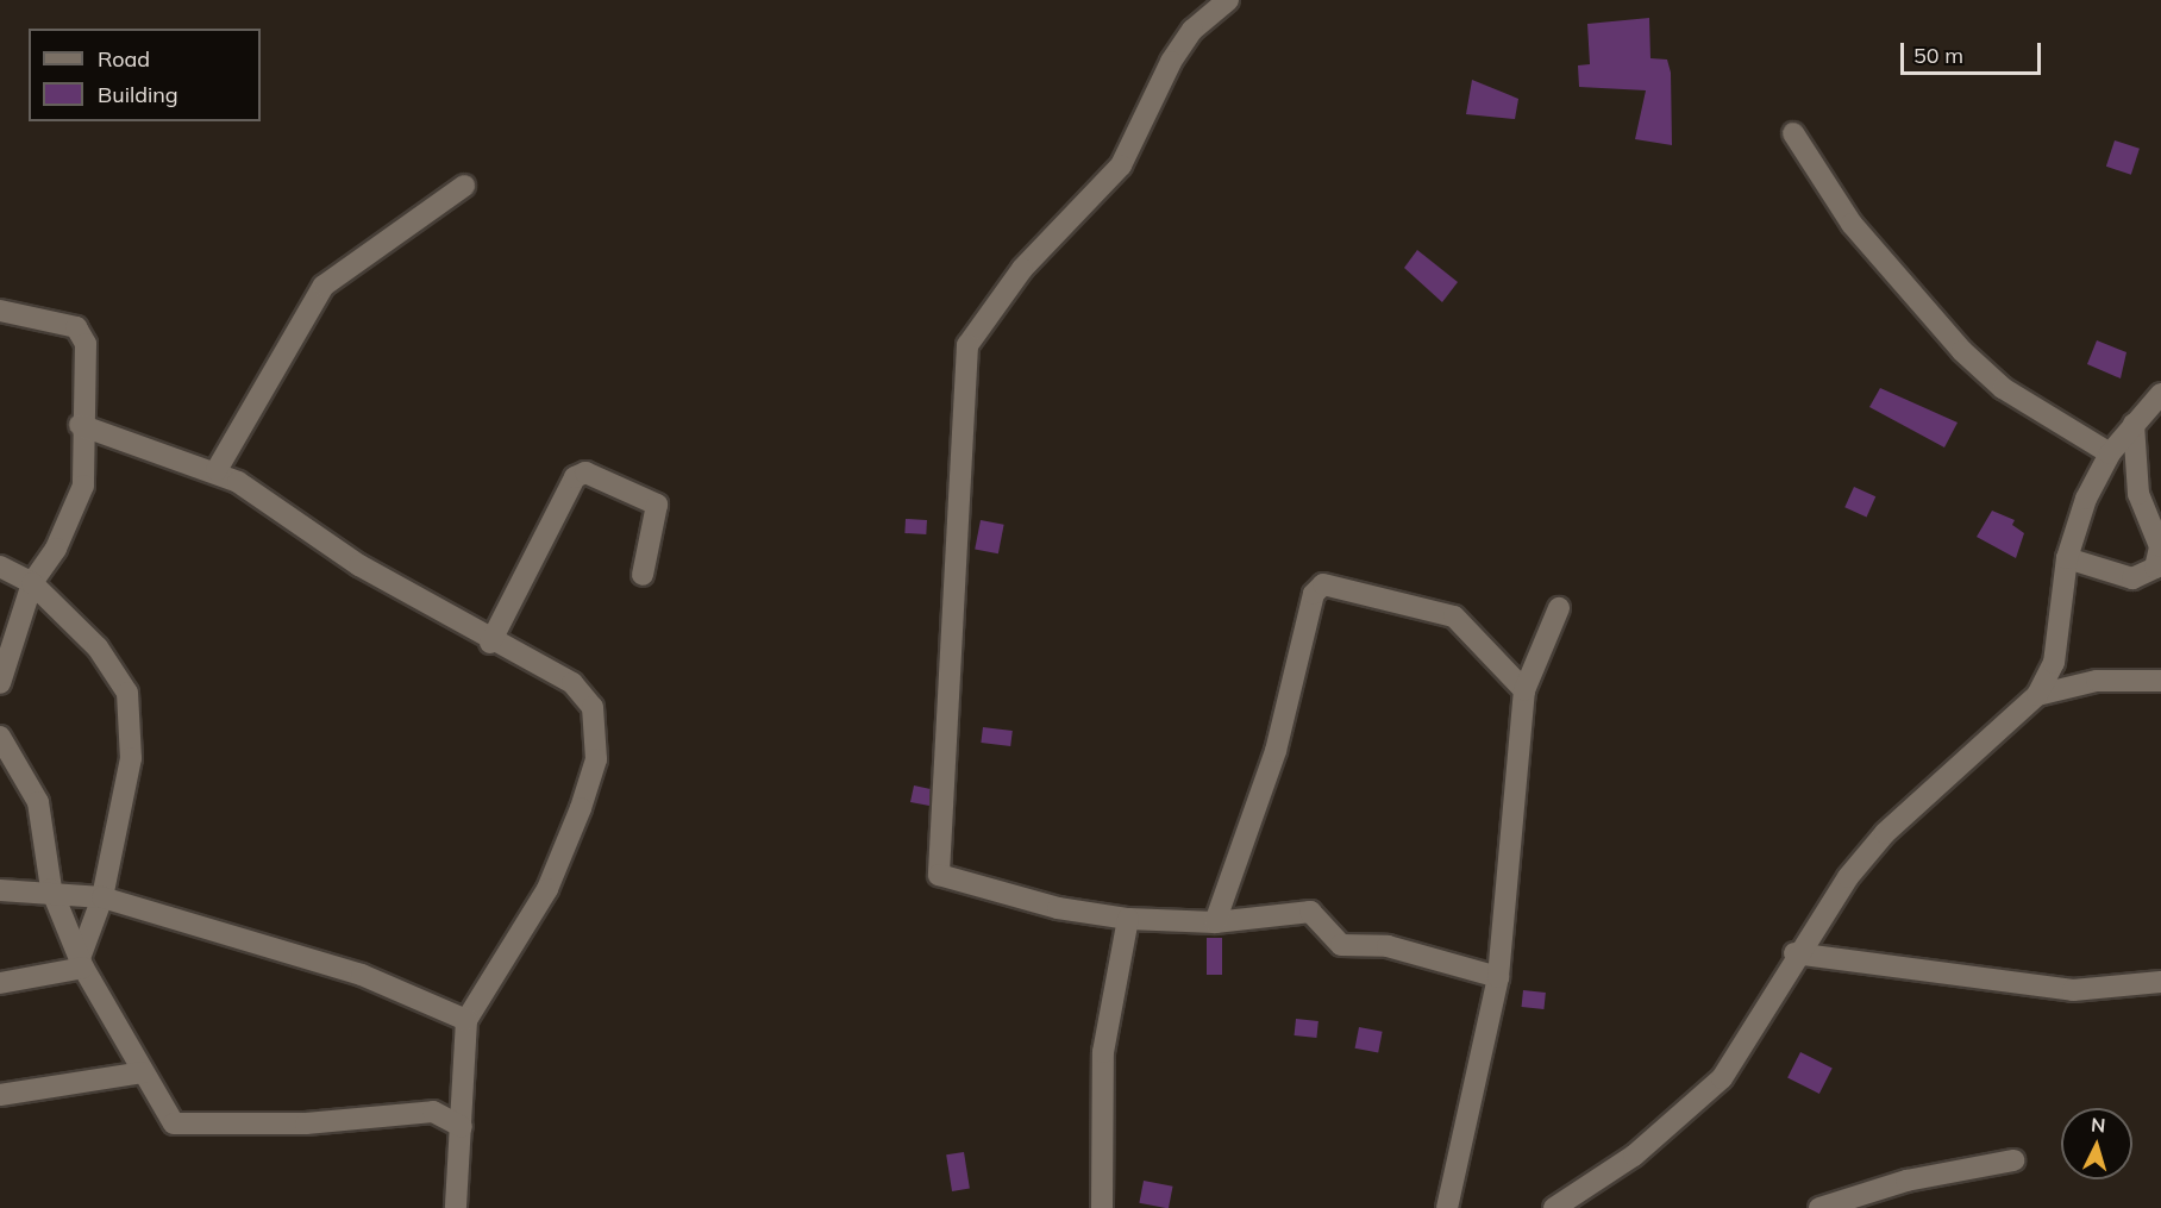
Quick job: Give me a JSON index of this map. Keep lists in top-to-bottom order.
{
  "legend": ["Road", "Building"],
  "scale_bar": "50 m",
  "north": "top"
}
